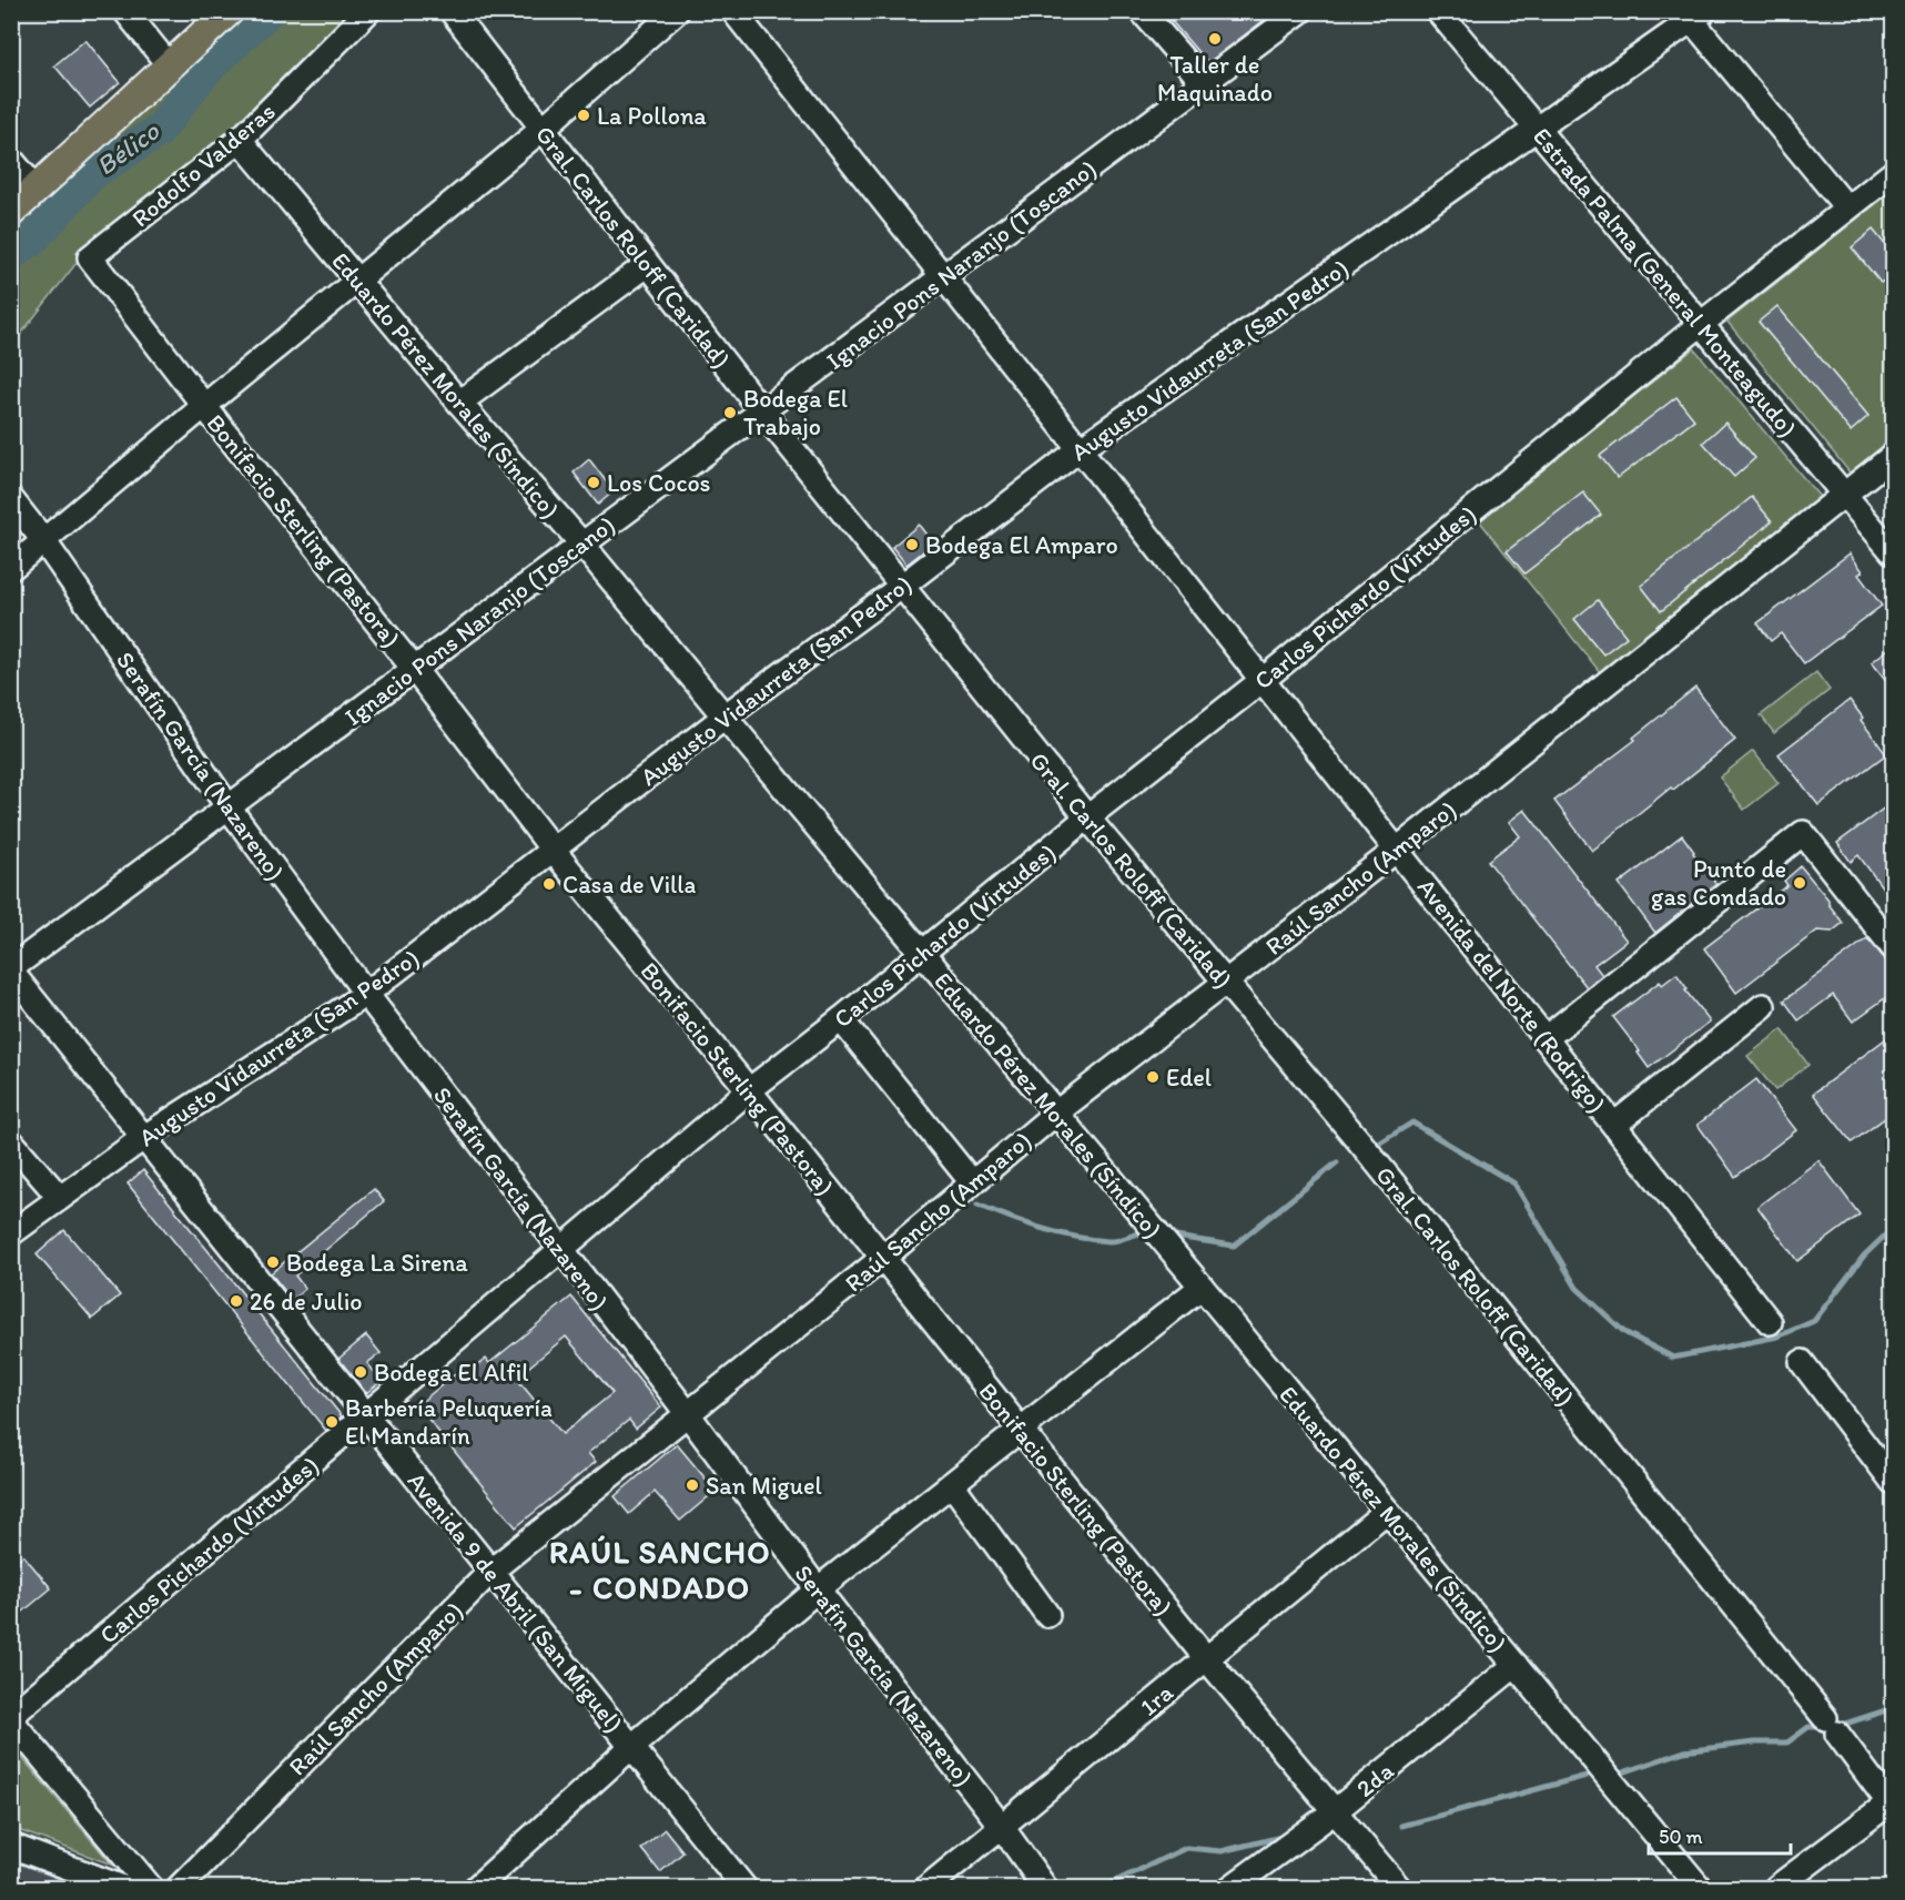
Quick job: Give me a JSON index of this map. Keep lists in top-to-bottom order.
{
  "streets": {
    "street": [
      "Rodolfo Valderas",
      "Gral. Carlos Roloff (Caridad)",
      "Ignacio Pons Naranjo (Toscano)",
      "Estrada Palma (General Monteagudo)",
      "Augusto Vidaurreta (San Pedro)",
      "Eduardo Pérez Morales (Síndico)",
      "Bonifacio Sterling (Pastora)",
      "Carlos Pichardo (Virtudes)",
      "Serafín García (Nazareno)",
      "Raúl Sancho (Amparo)",
      "Avenida del Norte (Rodrigo)",
      "Avenida 9 de Abril (San Miguel)",
      "1ra",
      "2da"
    ]
  },
  "crossings": [
    ["Rodolfo Valderas", "Eduardo Pérez Morales (Síndico)"],
    ["Rodolfo Valderas", "Bonifacio Sterling (Pastora)"],
    ["Gral. Carlos Roloff (Caridad)", "Ignacio Pons Naranjo (Toscano)"],
    ["Gral. Carlos Roloff (Caridad)", "Augusto Vidaurreta (San Pedro)"],
    ["Gral. Carlos Roloff (Caridad)", "Carlos Pichardo (Virtudes)"],
    ["Gral. Carlos Roloff (Caridad)", "Raúl Sancho (Amparo)"],
    ["Ignacio Pons Naranjo (Toscano)", "Eduardo Pérez Morales (Síndico)"],
    ["Ignacio Pons Naranjo (Toscano)", "Bonifacio Sterling (Pastora)"],
    ["Ignacio Pons Naranjo (Toscano)", "Serafín García (Nazareno)"],
    ["Ignacio Pons Naranjo (Toscano)", "Avenida del Norte (Rodrigo)"],
    ["Ignacio Pons Naranjo (Toscano)", "Avenida 9 de Abril (San Miguel)"],
    ["Estrada Palma (General Monteagudo)", "Augusto Vidaurreta (San Pedro)"],
    ["Estrada Palma (General Monteagudo)", "Carlos Pichardo (Virtudes)"],
    ["Estrada Palma (General Monteagudo)", "Raúl Sancho (Amparo)"],
    ["Augusto Vidaurreta (San Pedro)", "Eduardo Pérez Morales (Síndico)"],
    ["Augusto Vidaurreta (San Pedro)", "Bonifacio Sterling (Pastora)"],
    ["Augusto Vidaurreta (San Pedro)", "Serafín García (Nazareno)"],
    ["Augusto Vidaurreta (San Pedro)", "Avenida del Norte (Rodrigo)"],
    ["Augusto Vidaurreta (San Pedro)", "Avenida 9 de Abril (San Miguel)"],
    ["Eduardo Pérez Morales (Síndico)", "Carlos Pichardo (Virtudes)"],
    ["Eduardo Pérez Morales (Síndico)", "Raúl Sancho (Amparo)"],
    ["Eduardo Pérez Morales (Síndico)", "1ra"],
    ["Eduardo Pérez Morales (Síndico)", "2da"],
    ["Bonifacio Sterling (Pastora)", "Carlos Pichardo (Virtudes)"],
    ["Bonifacio Sterling (Pastora)", "Raúl Sancho (Amparo)"],
    ["Bonifacio Sterling (Pastora)", "1ra"],
    ["Bonifacio Sterling (Pastora)", "2da"],
    ["Carlos Pichardo (Virtudes)", "Serafín García (Nazareno)"],
    ["Carlos Pichardo (Virtudes)", "Avenida del Norte (Rodrigo)"],
    ["Carlos Pichardo (Virtudes)", "Avenida 9 de Abril (San Miguel)"],
    ["Serafín García (Nazareno)", "Raúl Sancho (Amparo)"],
    ["Serafín García (Nazareno)", "1ra"],
    ["Raúl Sancho (Amparo)", "Avenida del Norte (Rodrigo)"],
    ["Raúl Sancho (Amparo)", "Avenida 9 de Abril (San Miguel)"]
  ],
  "districts": ["RAÚL SANCHO - CONDADO"],
  "water": ["Bélico"],
  "places": [
    "Taller de Maquinado",
    "La Pollona",
    "Bodega El Trabajo",
    "Los Cocos",
    "Bodega El Amparo",
    "Punto de gas Condado",
    "Casa de Villa",
    "Edel",
    "Bodega La Sirena",
    "26 de Julio",
    "Bodega El Alfil",
    "Barbería Peluquería El Mandarín",
    "San Miguel"
  ],
  "scale_bar": "50 m"
}
